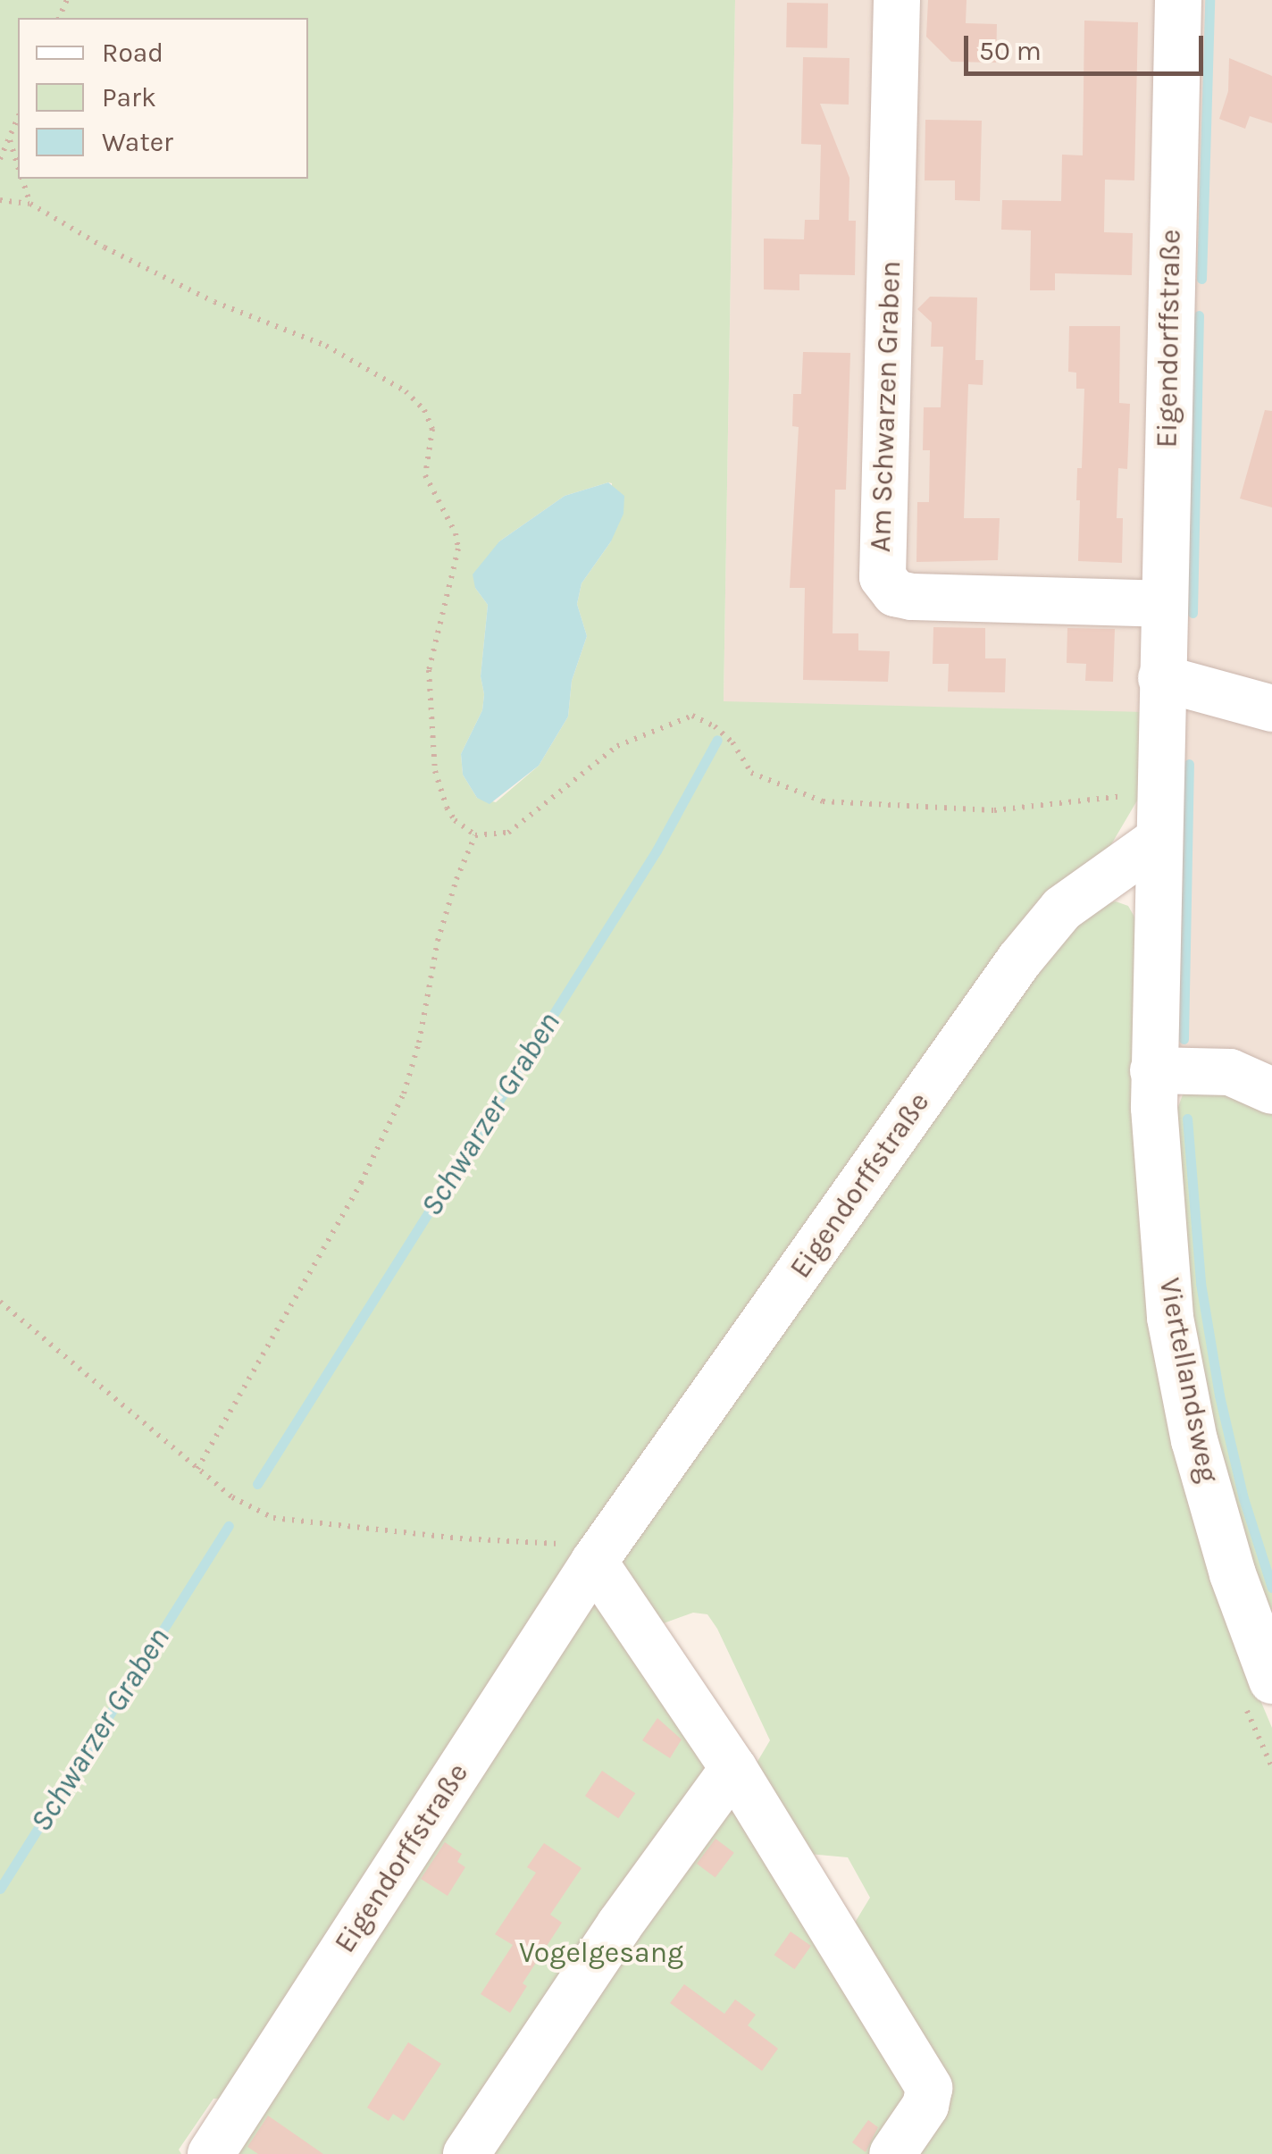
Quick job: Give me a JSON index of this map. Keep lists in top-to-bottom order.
{
  "streets": {
    "street": ["Eigendorffstraße", "Am Schwarzen Graben", "Viertellandsweg"]
  },
  "crossings": [
    ["Eigendorffstraße", "Am Schwarzen Graben"],
    ["Eigendorffstraße", "Viertellandsweg"]
  ],
  "water": ["Schwarzer Graben"],
  "parks": ["Vogelgesang"],
  "legend": ["Road", "Park", "Water"],
  "scale_bar": "50 m"
}
